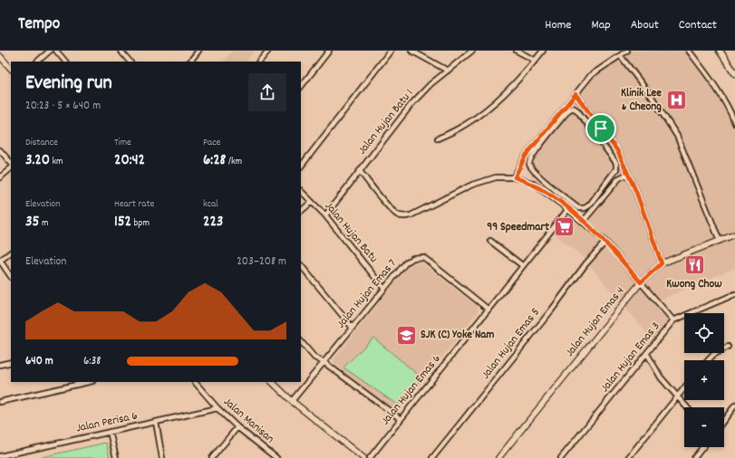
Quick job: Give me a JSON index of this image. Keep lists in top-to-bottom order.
{
  "streets": {
    "street": [
      "Jalan Hujan Batu 1",
      "Jalan Hujan Batu",
      "Jalan Hujan Emas 7",
      "Jalan Hujan Emas 4",
      "Jalan Hujan Emas 5",
      "Jalan Hujan Emas 3",
      "Jalan Hujan Emas 6",
      "Jalan Manisan",
      "Jalan Perisa 6"
    ]
  },
  "crossings": [
    ["Jalan Hujan Batu 1", "Jalan Hujan Batu"],
    ["Jalan Hujan Batu", "Jalan Hujan Emas 7"],
    ["Jalan Hujan Emas 7", "Jalan Hujan Emas 6"],
    ["Jalan Manisan", "Jalan Perisa 6"]
  ],
  "places": {
    "hospital": ["Klinik Lee & Cheong"],
    "supermarket": ["99 Speedmart"],
    "restaurant": ["Kwong Chow"],
    "school or university": ["SJK (C) Yoke Nam"]
  },
  "page": {
    "header": "Tempo",
    "nav": [
      "Home",
      "Map",
      "About",
      "Contact"
    ],
    "heading": ["Evening run", "20:23 · 5 × 640 m"],
    "stats": [
      ["Distance", "3.20 km"],
      ["Time", "20:42"],
      ["Pace", "6:28 /km"],
      ["Elevation", "35 m"],
      ["Heart rate", "152 bpm"],
      ["kcal", "223"]
    ],
    "chart": ["Elevation", "203–208 m"],
    "map_buttons": ["+", "−"],
    "list": [
      {
        "name": "640 m",
        "note": "6:38"
      }
    ]
  }
}
